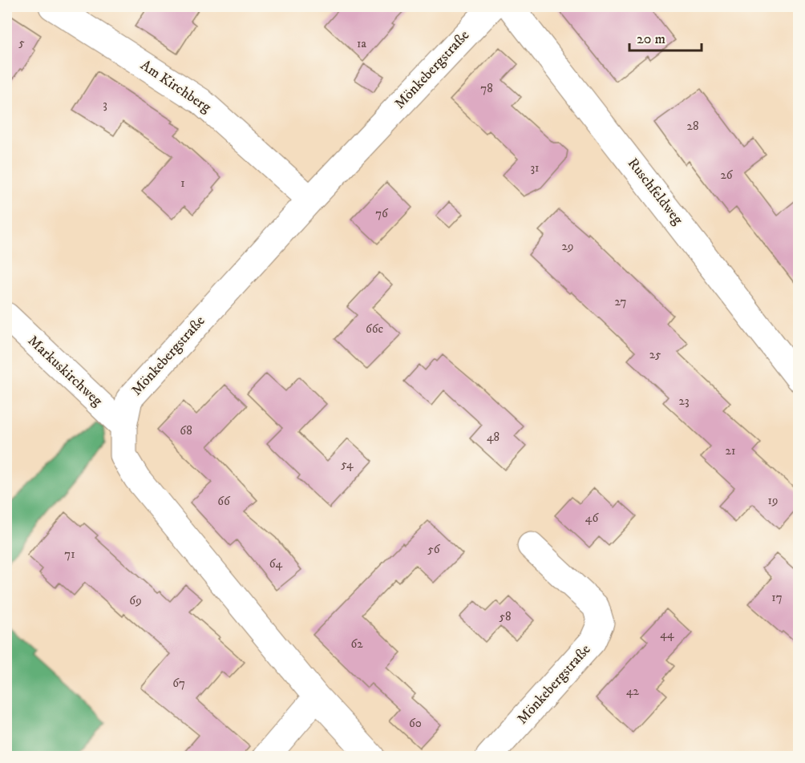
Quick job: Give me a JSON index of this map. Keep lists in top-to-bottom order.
{
  "streets": {
    "street": [
      "Mönkebergstraße",
      "Am Kirchberg",
      "Ruschfeldweg",
      "Markuskirchweg"
    ]
  },
  "crossings": [
    ["Mönkebergstraße", "Am Kirchberg"],
    ["Mönkebergstraße", "Markuskirchweg"]
  ],
  "house_numbers": [
    "5",
    "1a",
    "78",
    "3",
    "28",
    "31",
    "26",
    "1",
    "76",
    "29",
    "27",
    "66c",
    "25",
    "23",
    "68",
    "48",
    "21",
    "54",
    "19",
    "66",
    "46",
    "56",
    "71",
    "64",
    "17",
    "69",
    "58",
    "44",
    "62",
    "67",
    "42",
    "60"
  ],
  "scale_bar": "20 m"
}
